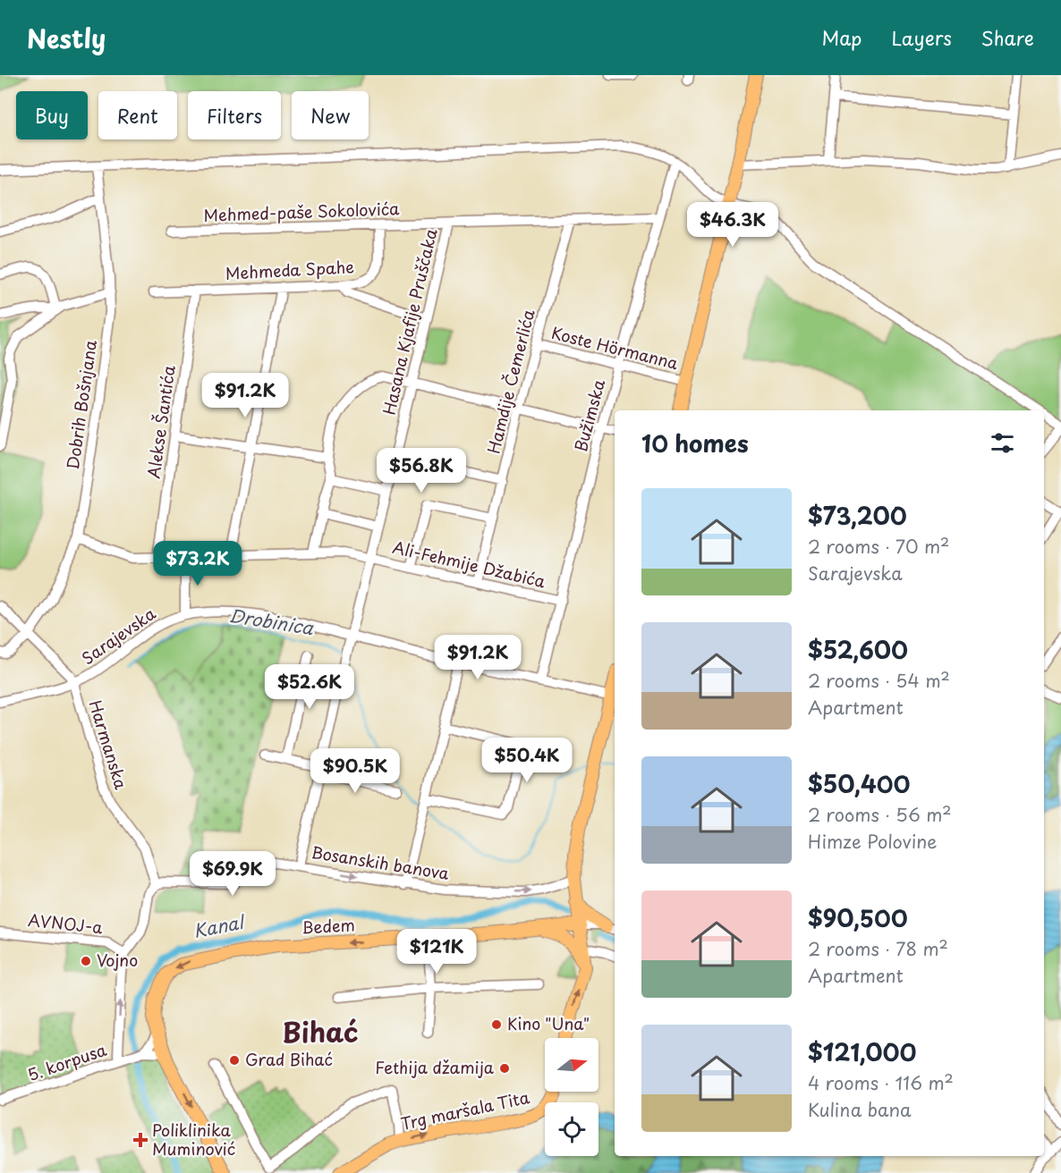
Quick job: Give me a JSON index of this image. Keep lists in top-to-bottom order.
{
  "streets": {
    "main road": ["Bedem", "Trg maršala Tita"],
    "street": [
      "Mehmed-paše Sokolovića",
      "Mehmeda Spahe",
      "Hasana Kjafije Pruščaka",
      "Koste Hörmanna",
      "Hamdije Čemerlića",
      "Dobrih Bošnjana",
      "Bužimska",
      "Alekse Šantića",
      "Ali-Fehmije Džabića",
      "Sarajevska",
      "Harmanska",
      "Bosanskih banova",
      "AVNOJ-a",
      "5. korpusa"
    ]
  },
  "crossings": [
    ["Mehmed-paše Sokolovića", "Mehmeda Spahe"],
    ["Mehmed-paše Sokolovića", "Hasana Kjafije Pruščaka"],
    ["Mehmed-paše Sokolovića", "Hamdije Čemerlića"],
    ["Mehmed-paše Sokolovića", "Bužimska"],
    ["Mehmeda Spahe", "Alekse Šantića"],
    ["Hasana Kjafije Pruščaka", "Ali-Fehmije Džabića"],
    ["Hasana Kjafije Pruščaka", "Sarajevska"],
    ["Hasana Kjafije Pruščaka", "Bosanskih banova"],
    ["Koste Hörmanna", "Hamdije Čemerlića"],
    ["Koste Hörmanna", "Bužimska"],
    ["Hamdije Čemerlića", "Ali-Fehmije Džabića"],
    ["Dobrih Bošnjana", "Ali-Fehmije Džabića"],
    ["Dobrih Bošnjana", "Harmanska"],
    ["Bužimska", "Ali-Fehmije Džabića"],
    ["Bužimska", "Sarajevska"],
    ["Alekse Šantića", "Ali-Fehmije Džabića"],
    ["Sarajevska", "Harmanska"],
    ["Harmanska", "Bosanskih banova"],
    ["Bedem", "5. korpusa"]
  ],
  "one_way": ["Bosanskih banova", "Trg maršala Tita"],
  "districts": ["Bihać"],
  "water": ["Drobinica", "Kanal"],
  "places": {
    "other": [
      "Vojno",
      "Kino \"Una\"",
      "Grad Bihać",
      "Fethija džamija"
    ],
    "health": ["Poliklinika Muminović"]
  },
  "north": "right",
  "page": {
    "header": "Nestly",
    "nav": ["Map", "Layers", "Share"],
    "chip": [
      "Buy",
      "Rent",
      "Filters",
      "New"
    ],
    "price": [
      "$46.3K",
      "$91.2K",
      "$56.8K",
      "$73.2K",
      "$91.2K",
      "$52.6K",
      "$50.4K",
      "$90.5K",
      "$69.9K",
      "$121K"
    ],
    "heading": "10 homes",
    "list": [
      {
        "name": "$73,200",
        "note": "2 rooms · 70 m² · Sarajevska"
      },
      {
        "name": "$52,600",
        "note": "2 rooms · 54 m² · Apartment"
      },
      {
        "name": "$50,400",
        "note": "2 rooms · 56 m² · Himze Polovine"
      },
      {
        "name": "$90,500",
        "note": "2 rooms · 78 m² · Apartment"
      },
      {
        "name": "$121,000",
        "note": "4 rooms · 116 m² · Kulina bana"
      }
    ]
  }
}
